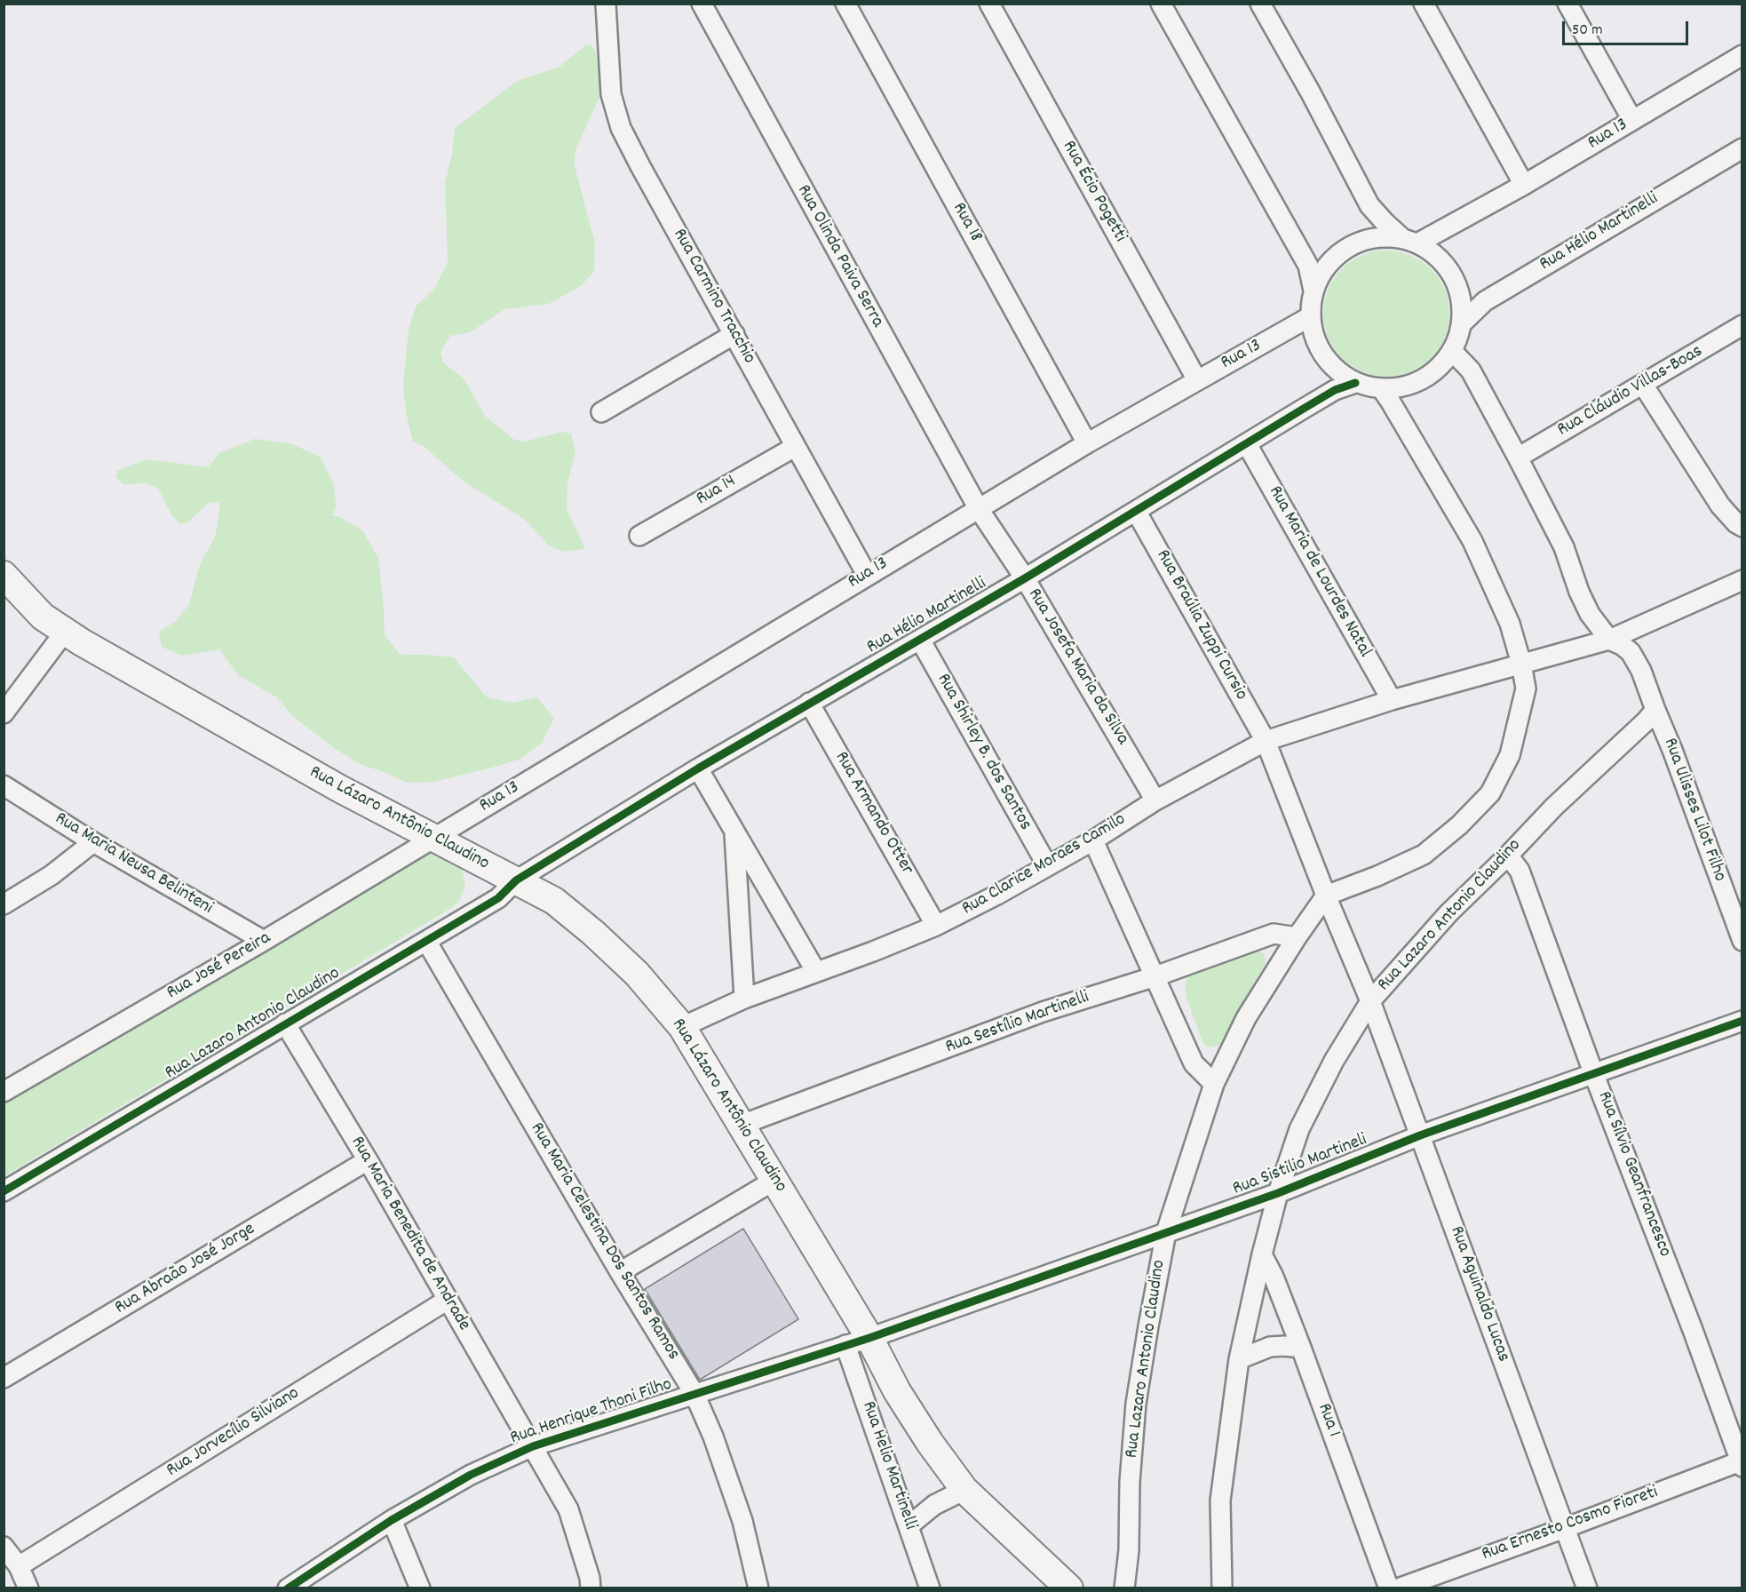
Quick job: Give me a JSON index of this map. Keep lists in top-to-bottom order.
{
  "streets": {
    "main road": ["Rua Lázaro Antônio Claudino"],
    "street": [
      "Rua 13",
      "Rua Écio Pogetti",
      "Rua 18",
      "Rua Hélio Martinelli",
      "Rua Olinda Paiva Serra",
      "Rua Carmino Tracchio",
      "Rua Cláudio Villas-Boas",
      "Rua 14",
      "Rua Maria de Lourdes Natal",
      "Rua Braúlia Zuppi Cursio",
      "Rua Josefa Maria da Silva",
      "Rua Shirley B. dos Santos",
      "Rua Ulisses Lilot Filho",
      "Rua Armando Otter",
      "Rua Maria Neusa Belinteni",
      "Rua Clarice Moraes Camilo",
      "Rua Lazaro Antonio Claudino",
      "Rua José Pereira",
      "Rua Sestílio Martinelli",
      "Rua Sistilio Martineli",
      "Rua Sílvio Geanfrancesco",
      "Rua Maria Benedita de Andrade",
      "Rua Maria Celestina Dos Santos Ramos",
      "Rua Abraão José Jorge",
      "Rua Aguinaldo Lucas",
      "Rua Henrique Thoni Filho",
      "Rua 1",
      "Rua Jorvecílio Silviano",
      "Rua Helio Martinelli",
      "Rua Ernesto Cosmo Fioreti"
    ]
  },
  "crossings": [
    ["Rua 13", "Rua Écio Pogetti"],
    ["Rua 13", "Rua 18"],
    ["Rua 13", "Rua Hélio Martinelli"],
    ["Rua 13", "Rua Olinda Paiva Serra"],
    ["Rua 13", "Rua Carmino Tracchio"],
    ["Rua 13", "Rua Josefa Maria da Silva"],
    ["Rua 13", "Rua Lázaro Antônio Claudino"],
    ["Rua 13", "Rua José Pereira"],
    ["Rua Hélio Martinelli", "Rua Maria de Lourdes Natal"],
    ["Rua Hélio Martinelli", "Rua Braúlia Zuppi Cursio"],
    ["Rua Hélio Martinelli", "Rua Josefa Maria da Silva"],
    ["Rua Hélio Martinelli", "Rua Shirley B. dos Santos"],
    ["Rua Hélio Martinelli", "Rua Armando Otter"],
    ["Rua Hélio Martinelli", "Rua Lázaro Antônio Claudino"],
    ["Rua Hélio Martinelli", "Rua Lazaro Antonio Claudino"],
    ["Rua Olinda Paiva Serra", "Rua Josefa Maria da Silva"],
    ["Rua Carmino Tracchio", "Rua 14"],
    ["Rua Maria de Lourdes Natal", "Rua Clarice Moraes Camilo"],
    ["Rua Braúlia Zuppi Cursio", "Rua Clarice Moraes Camilo"],
    ["Rua Josefa Maria da Silva", "Rua Clarice Moraes Camilo"],
    ["Rua Shirley B. dos Santos", "Rua Clarice Moraes Camilo"],
    ["Rua Ulisses Lilot Filho", "Rua Lazaro Antonio Claudino"],
    ["Rua Armando Otter", "Rua Clarice Moraes Camilo"],
    ["Rua Lázaro Antônio Claudino", "Rua Clarice Moraes Camilo"],
    ["Rua Lázaro Antônio Claudino", "Rua Lazaro Antonio Claudino"],
    ["Rua Lázaro Antônio Claudino", "Rua José Pereira"],
    ["Rua Lázaro Antônio Claudino", "Rua Sestílio Martinelli"],
    ["Rua Lázaro Antônio Claudino", "Rua Sistilio Martineli"],
    ["Rua Lázaro Antônio Claudino", "Rua Henrique Thoni Filho"],
    ["Rua Lázaro Antônio Claudino", "Rua Helio Martinelli"],
    ["Rua Maria Neusa Belinteni", "Rua José Pereira"],
    ["Rua Lazaro Antonio Claudino", "Rua Sestílio Martinelli"],
    ["Rua Lazaro Antonio Claudino", "Rua Sistilio Martineli"],
    ["Rua Lazaro Antonio Claudino", "Rua Sílvio Geanfrancesco"],
    ["Rua Lazaro Antonio Claudino", "Rua Maria Benedita de Andrade"],
    ["Rua Lazaro Antonio Claudino", "Rua Maria Celestina Dos Santos Ramos"],
    ["Rua Lazaro Antonio Claudino", "Rua Aguinaldo Lucas"],
    ["Rua Lazaro Antonio Claudino", "Rua 1"],
    ["Rua Sistilio Martineli", "Rua Sílvio Geanfrancesco"],
    ["Rua Sistilio Martineli", "Rua Aguinaldo Lucas"],
    ["Rua Sistilio Martineli", "Rua Henrique Thoni Filho"],
    ["Rua Sistilio Martineli", "Rua Helio Martinelli"],
    ["Rua Sílvio Geanfrancesco", "Rua Ernesto Cosmo Fioreti"],
    ["Rua Maria Benedita de Andrade", "Rua Abraão José Jorge"],
    ["Rua Maria Benedita de Andrade", "Rua Henrique Thoni Filho"],
    ["Rua Maria Benedita de Andrade", "Rua Jorvecílio Silviano"],
    ["Rua Maria Celestina Dos Santos Ramos", "Rua Henrique Thoni Filho"],
    ["Rua Aguinaldo Lucas", "Rua Ernesto Cosmo Fioreti"],
    ["Rua Henrique Thoni Filho", "Rua Helio Martinelli"]
  ],
  "scale_bar": "50 m"
}
